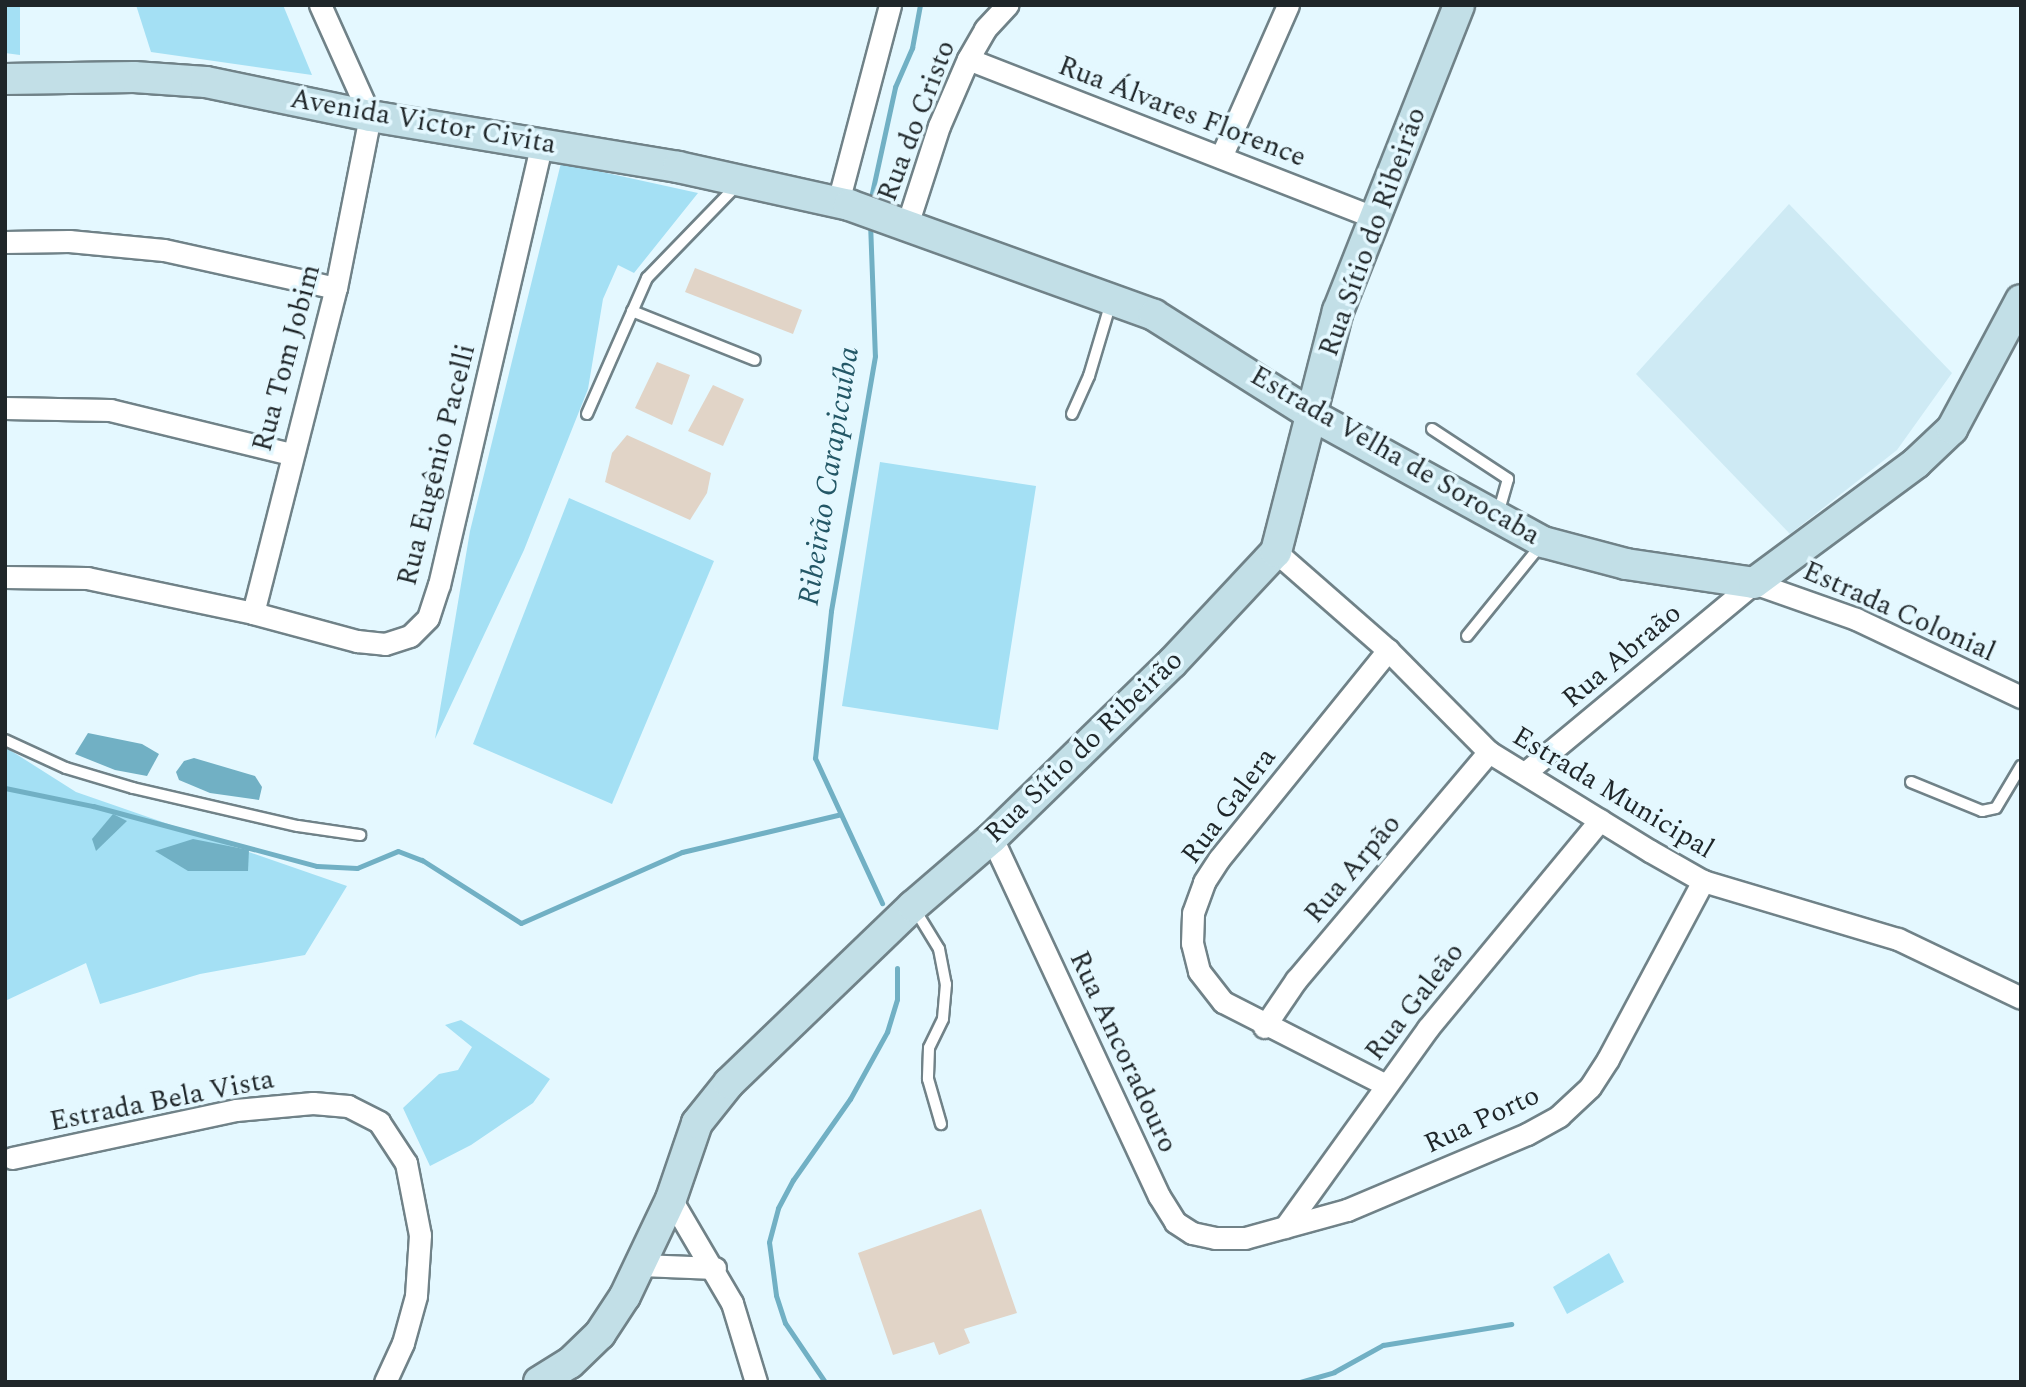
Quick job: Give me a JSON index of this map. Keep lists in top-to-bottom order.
{
  "streets": {
    "main road": ["Avenida Victor Civita", "Rua Sítio do Ribeirão", "Estrada Velha de Sorocaba"],
    "street": [
      "Rua Álvares Florence",
      "Rua do Cristo",
      "Rua Tom Jobim",
      "Rua Eugênio Pacelli",
      "Estrada Colonial",
      "Rua Abraão",
      "Estrada Municipal",
      "Rua Galera",
      "Rua Arpão",
      "Rua Galeão",
      "Rua Ancoradouro",
      "Estrada Bela Vista",
      "Rua Porto"
    ]
  },
  "crossings": [
    ["Rua Álvares Florence", "Rua do Cristo"],
    ["Rua Álvares Florence", "Rua Sítio do Ribeirão"],
    ["Rua do Cristo", "Estrada Velha de Sorocaba"],
    ["Avenida Victor Civita", "Rua Tom Jobim"],
    ["Avenida Victor Civita", "Estrada Velha de Sorocaba"],
    ["Avenida Victor Civita", "Rua Eugênio Pacelli"],
    ["Rua Sítio do Ribeirão", "Estrada Velha de Sorocaba"],
    ["Rua Sítio do Ribeirão", "Estrada Municipal"],
    ["Rua Sítio do Ribeirão", "Rua Ancoradouro"],
    ["Rua Tom Jobim", "Rua Eugênio Pacelli"],
    ["Estrada Velha de Sorocaba", "Estrada Colonial"],
    ["Estrada Velha de Sorocaba", "Rua Abraão"],
    ["Estrada Colonial", "Rua Abraão"],
    ["Rua Abraão", "Estrada Municipal"],
    ["Estrada Municipal", "Rua Galera"],
    ["Estrada Municipal", "Rua Arpão"],
    ["Estrada Municipal", "Rua Galeão"],
    ["Estrada Municipal", "Rua Porto"],
    ["Rua Galera", "Rua Arpão"],
    ["Rua Galera", "Rua Galeão"],
    ["Rua Galeão", "Rua Porto"],
    ["Rua Ancoradouro", "Rua Porto"]
  ],
  "water": ["Ribeirão Carapicuíba"]
}
